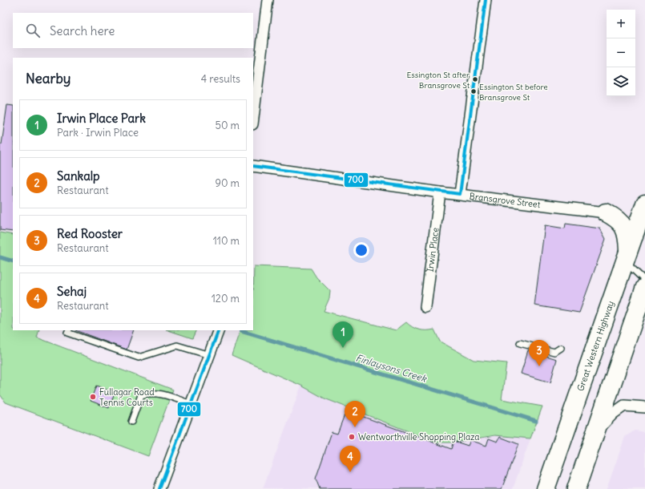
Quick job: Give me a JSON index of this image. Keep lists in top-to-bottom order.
{
  "streets": {
    "highway": ["Great Western Highway"],
    "street": ["Bransgrove Street", "Irwin Place"]
  },
  "crossings": [
    ["Bransgrove Street", "Irwin Place"]
  ],
  "water": ["Finlaysons Creek"],
  "places": [
    "Essington St after Bransgrove St",
    "Essington St before Bransgrove St",
    "Fullagar Road Tennis Courts",
    "Wentworthville Shopping Plaza"
  ],
  "lines": ["transit line 700"],
  "page": {
    "map_buttons": ["+", "−"],
    "search": "Search here",
    "heading": ["Nearby", "4 results"],
    "list": [
      {
        "mark": "1",
        "name": "Irwin Place Park",
        "note": "Park · Irwin Place",
        "value": "50 m"
      },
      {
        "mark": "2",
        "name": "Sankalp",
        "note": "Restaurant",
        "value": "90 m"
      },
      {
        "mark": "3",
        "name": "Red Rooster",
        "note": "Restaurant",
        "value": "110 m"
      },
      {
        "mark": "4",
        "name": "Sehaj",
        "note": "Restaurant",
        "value": "120 m"
      }
    ],
    "pins": [
      "1",
      "3",
      "2",
      "4"
    ]
  }
}
